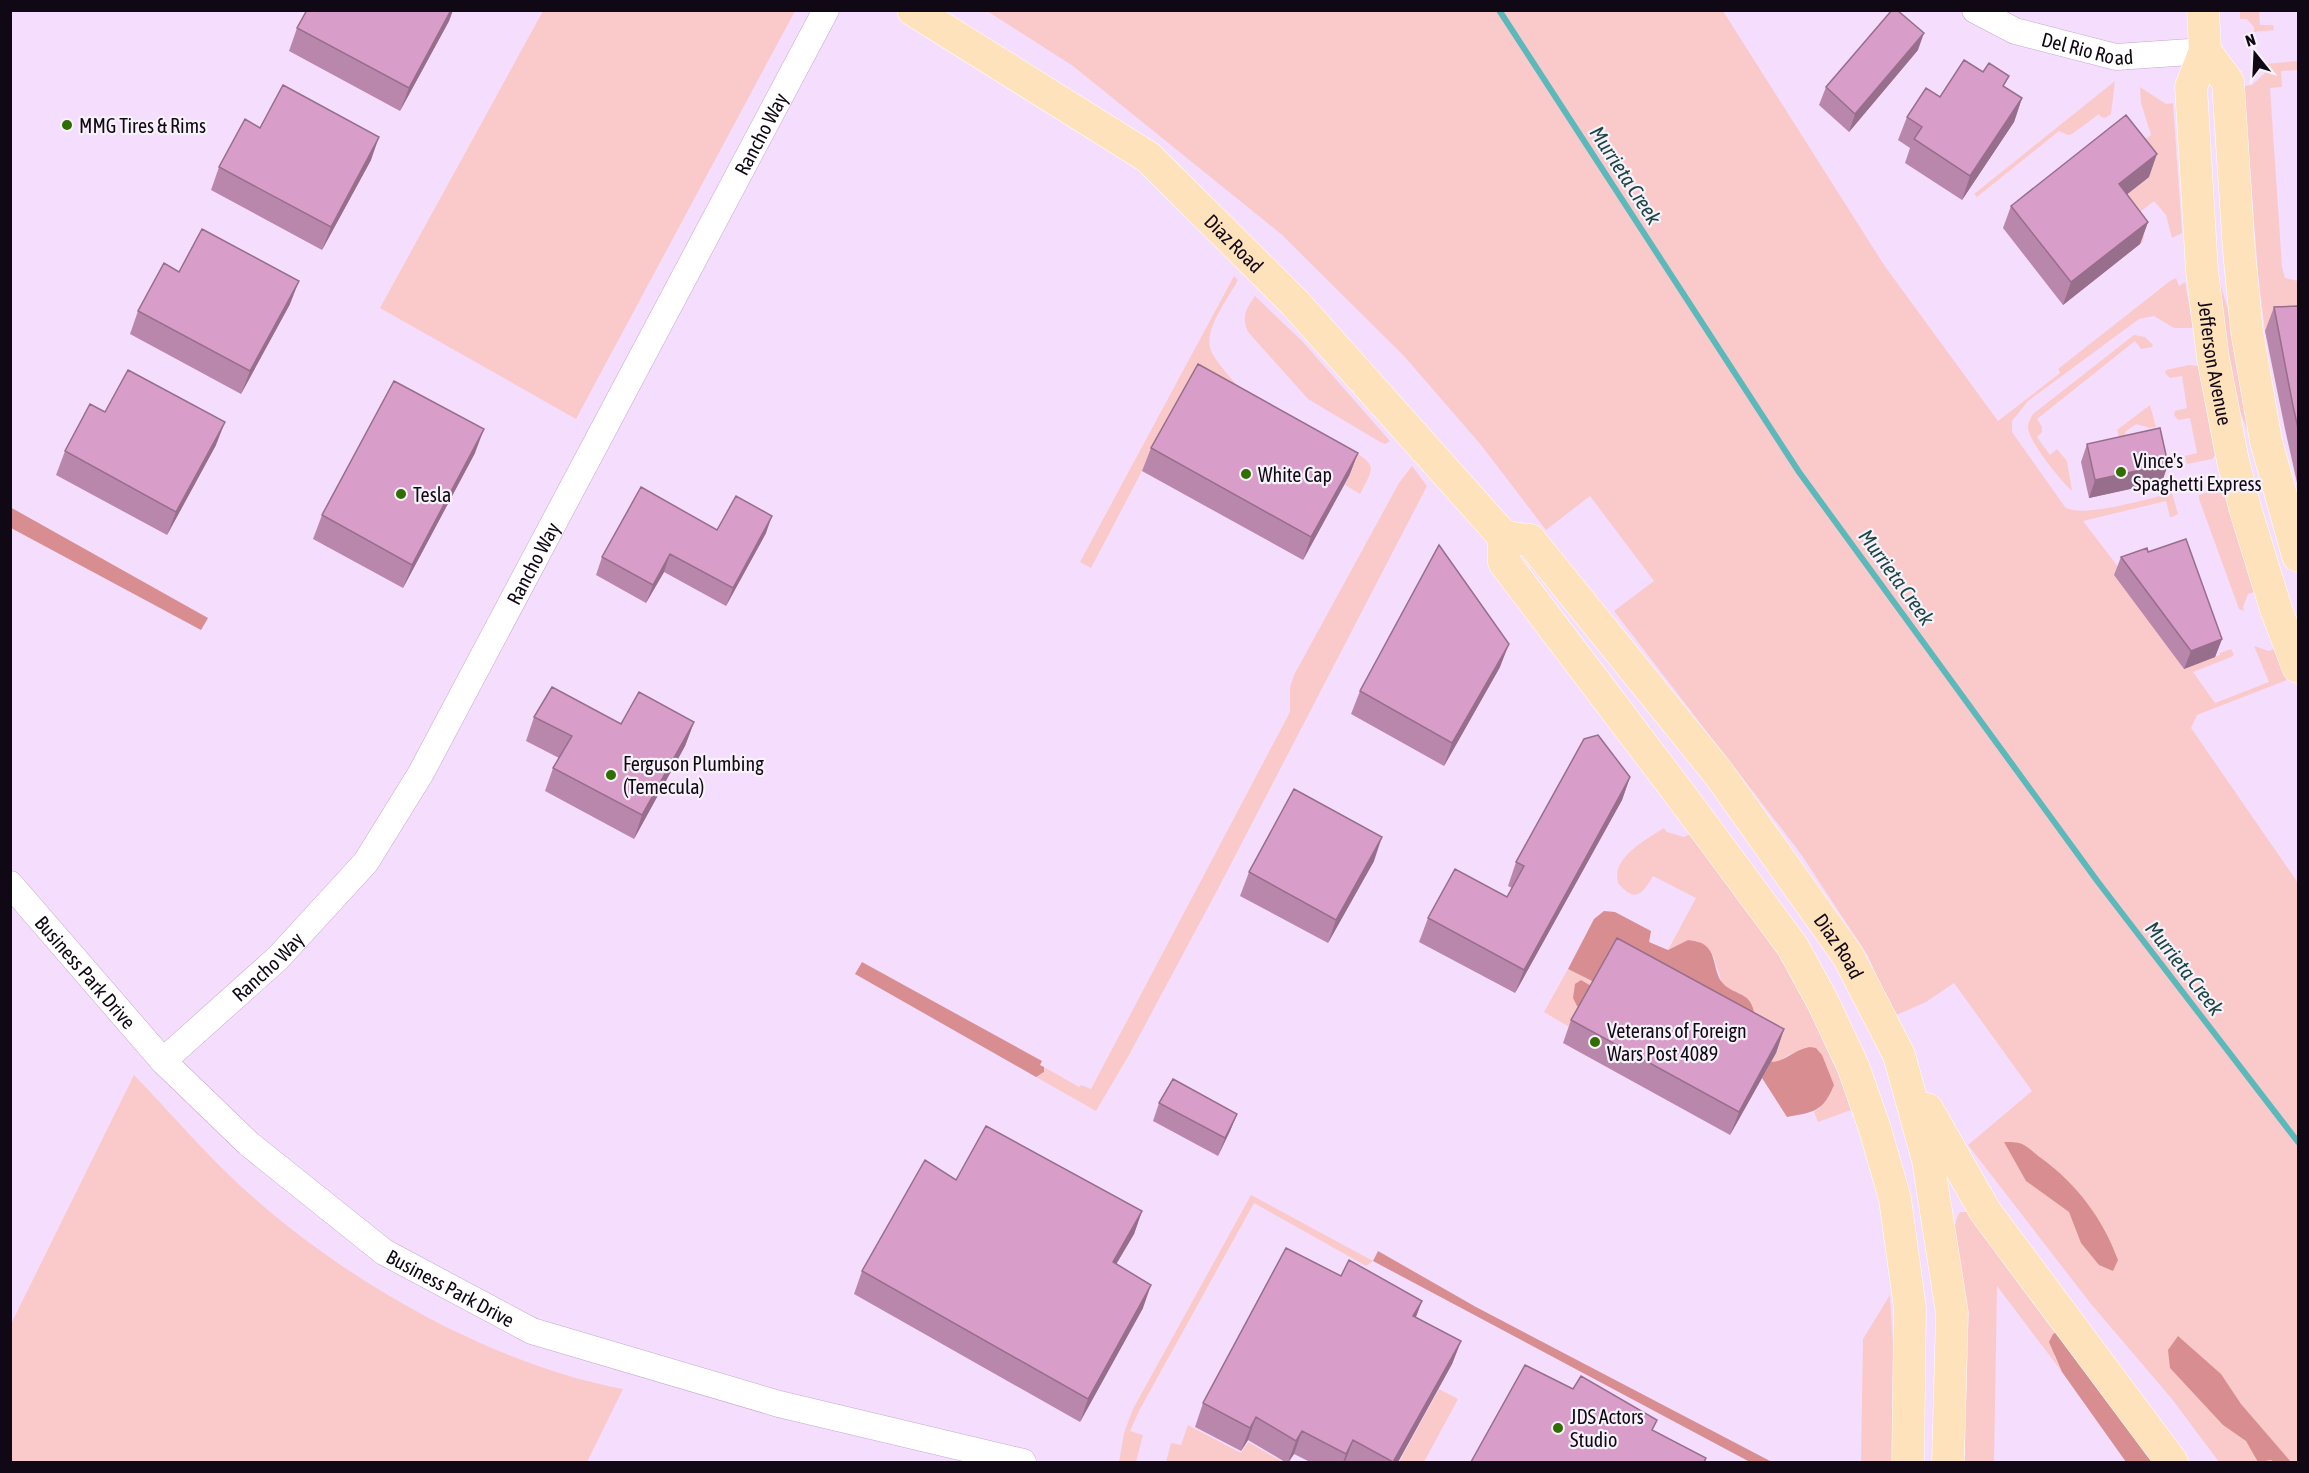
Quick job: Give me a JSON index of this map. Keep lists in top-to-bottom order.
{
  "streets": {
    "main road": ["Diaz Road", "Jefferson Avenue"],
    "street": ["Del Rio Road", "Rancho Way", "Business Park Drive"]
  },
  "crossings": [
    ["Del Rio Road", "Jefferson Avenue"],
    ["Rancho Way", "Business Park Drive"]
  ],
  "water": ["Murrieta Creek"],
  "places": [
    "MMG Tires & Rims",
    "Vince's Spaghetti Express",
    "White Cap",
    "Tesla",
    "Ferguson Plumbing (Temecula)",
    "Veterans of Foreign Wars Post 4089",
    "JDS Actors Studio"
  ],
  "north": "top"
}
